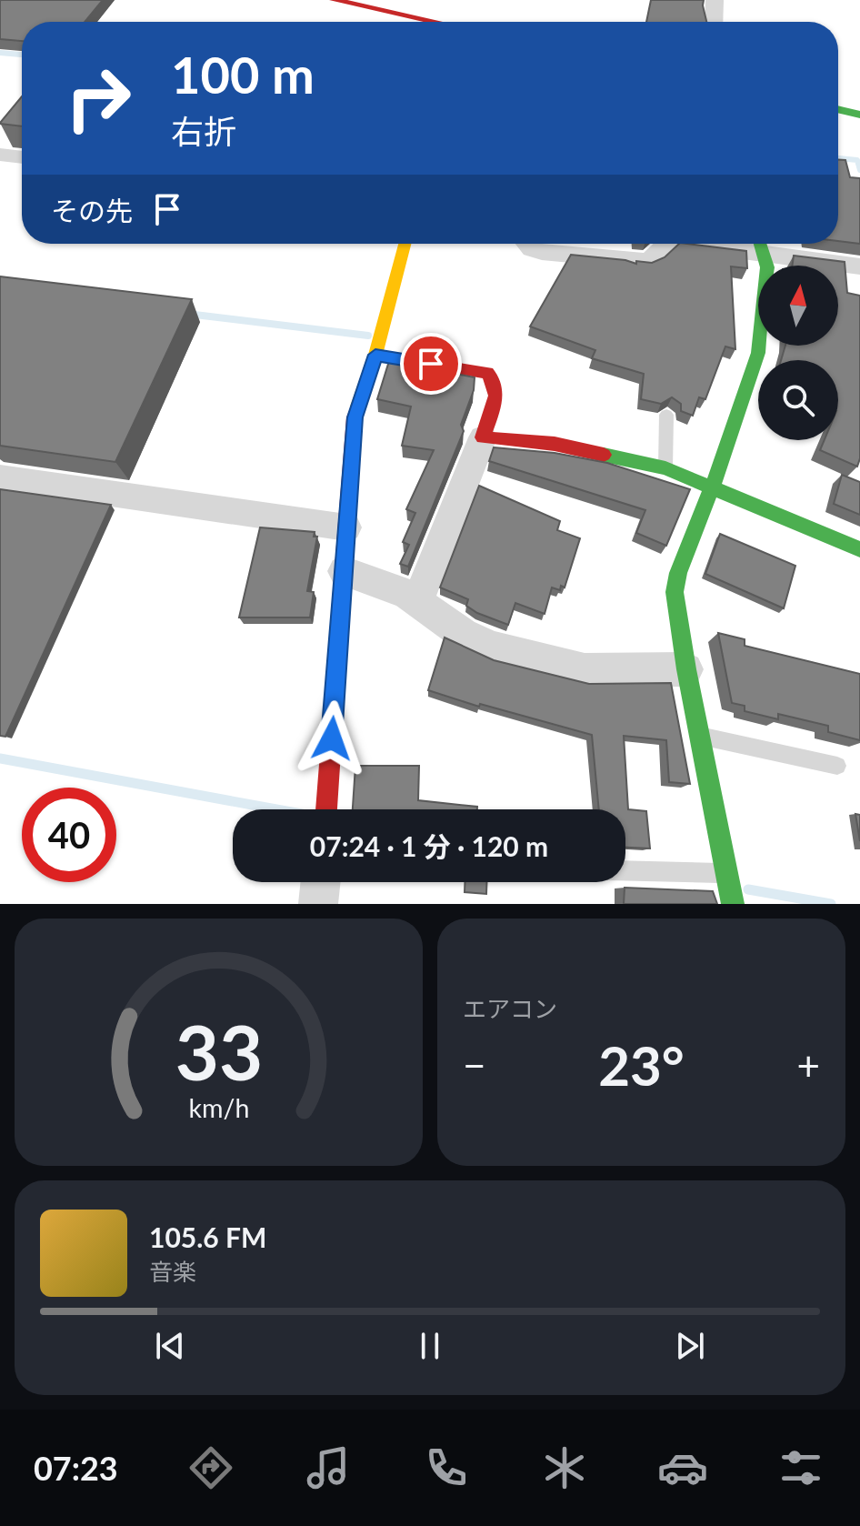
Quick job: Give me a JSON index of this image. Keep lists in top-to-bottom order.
{
  "north": "top",
  "page": {
    "turn": ["100 m", "右折"],
    "then": "その先",
    "limit": "40",
    "trip": "07:24 · 1 分 · 120 m",
    "tile": "エアコン",
    "heat": ["−", "23°", "+"],
    "song": ["105.6 FM", "音楽"],
    "tabs": "07:23",
    "gauge": ["33", "km/h"]
  }
}
